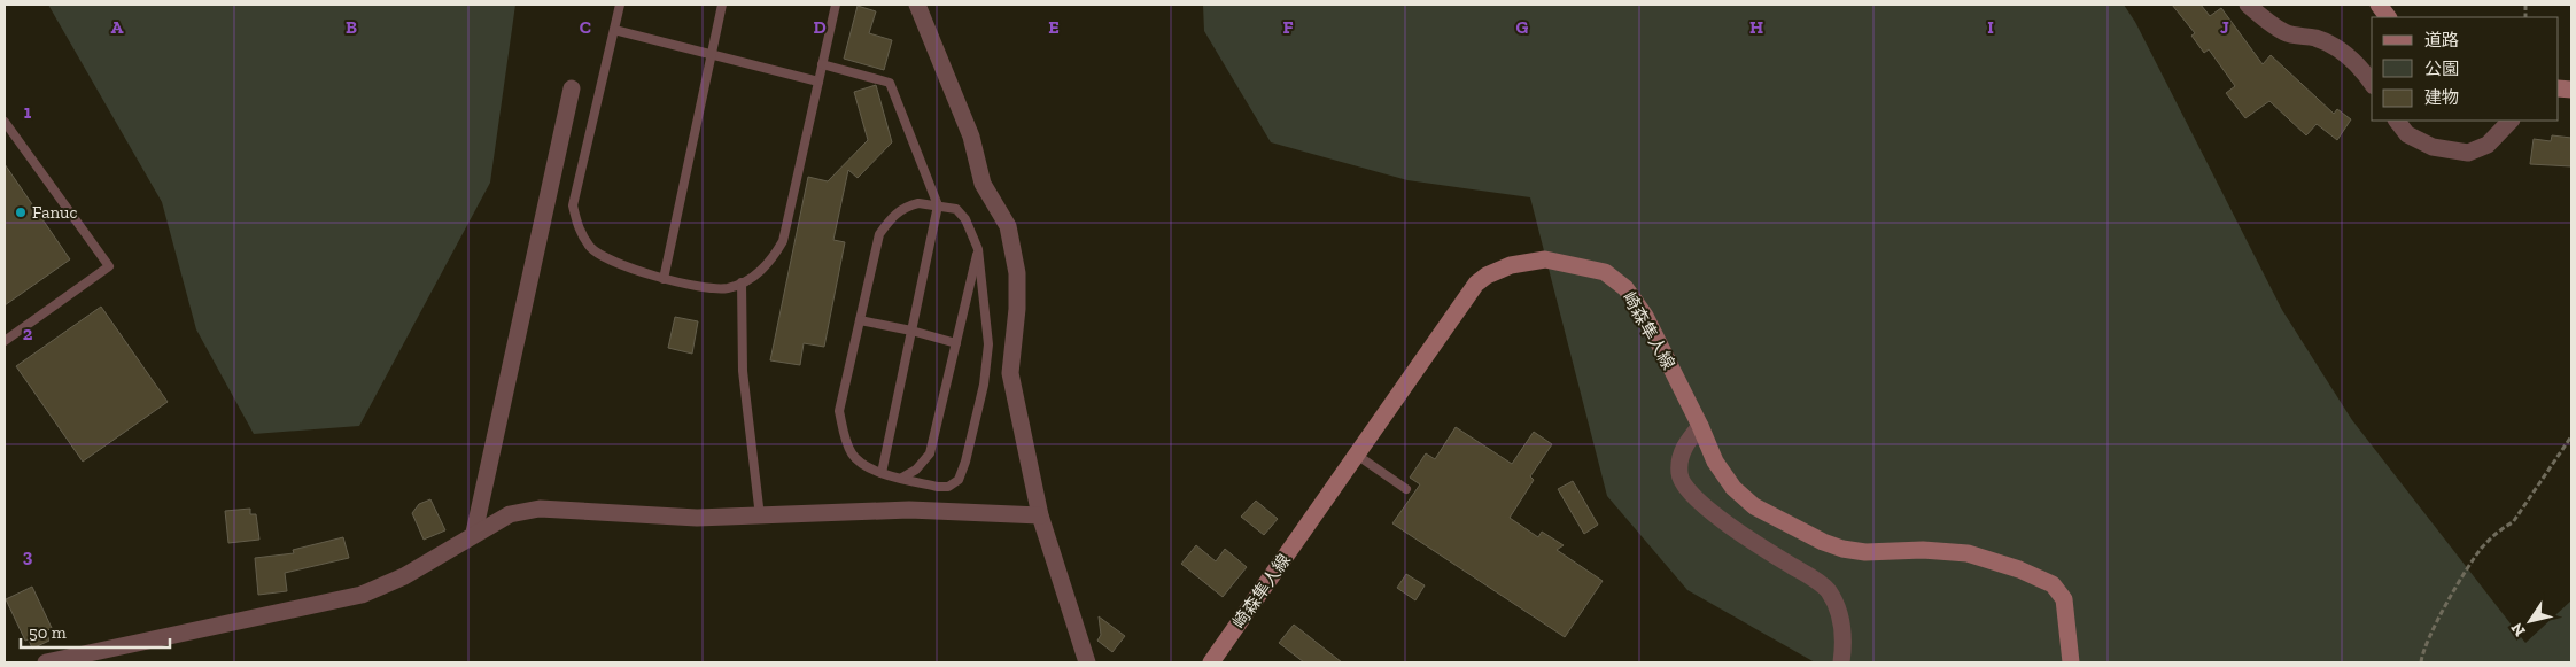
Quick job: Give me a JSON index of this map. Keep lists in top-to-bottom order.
{
  "streets": {
    "main road": ["崎森隼人線"]
  },
  "places": ["Fanuc"],
  "legend": ["道路", "公園", "建物"],
  "scale_bar": "50 m",
  "north": "bottom left",
  "grid": {
    "columns": [
      "A",
      "B",
      "C",
      "D",
      "E",
      "F",
      "G",
      "H",
      "I",
      "J"
    ],
    "rows": ["1", "2", "3"]
  }
}
